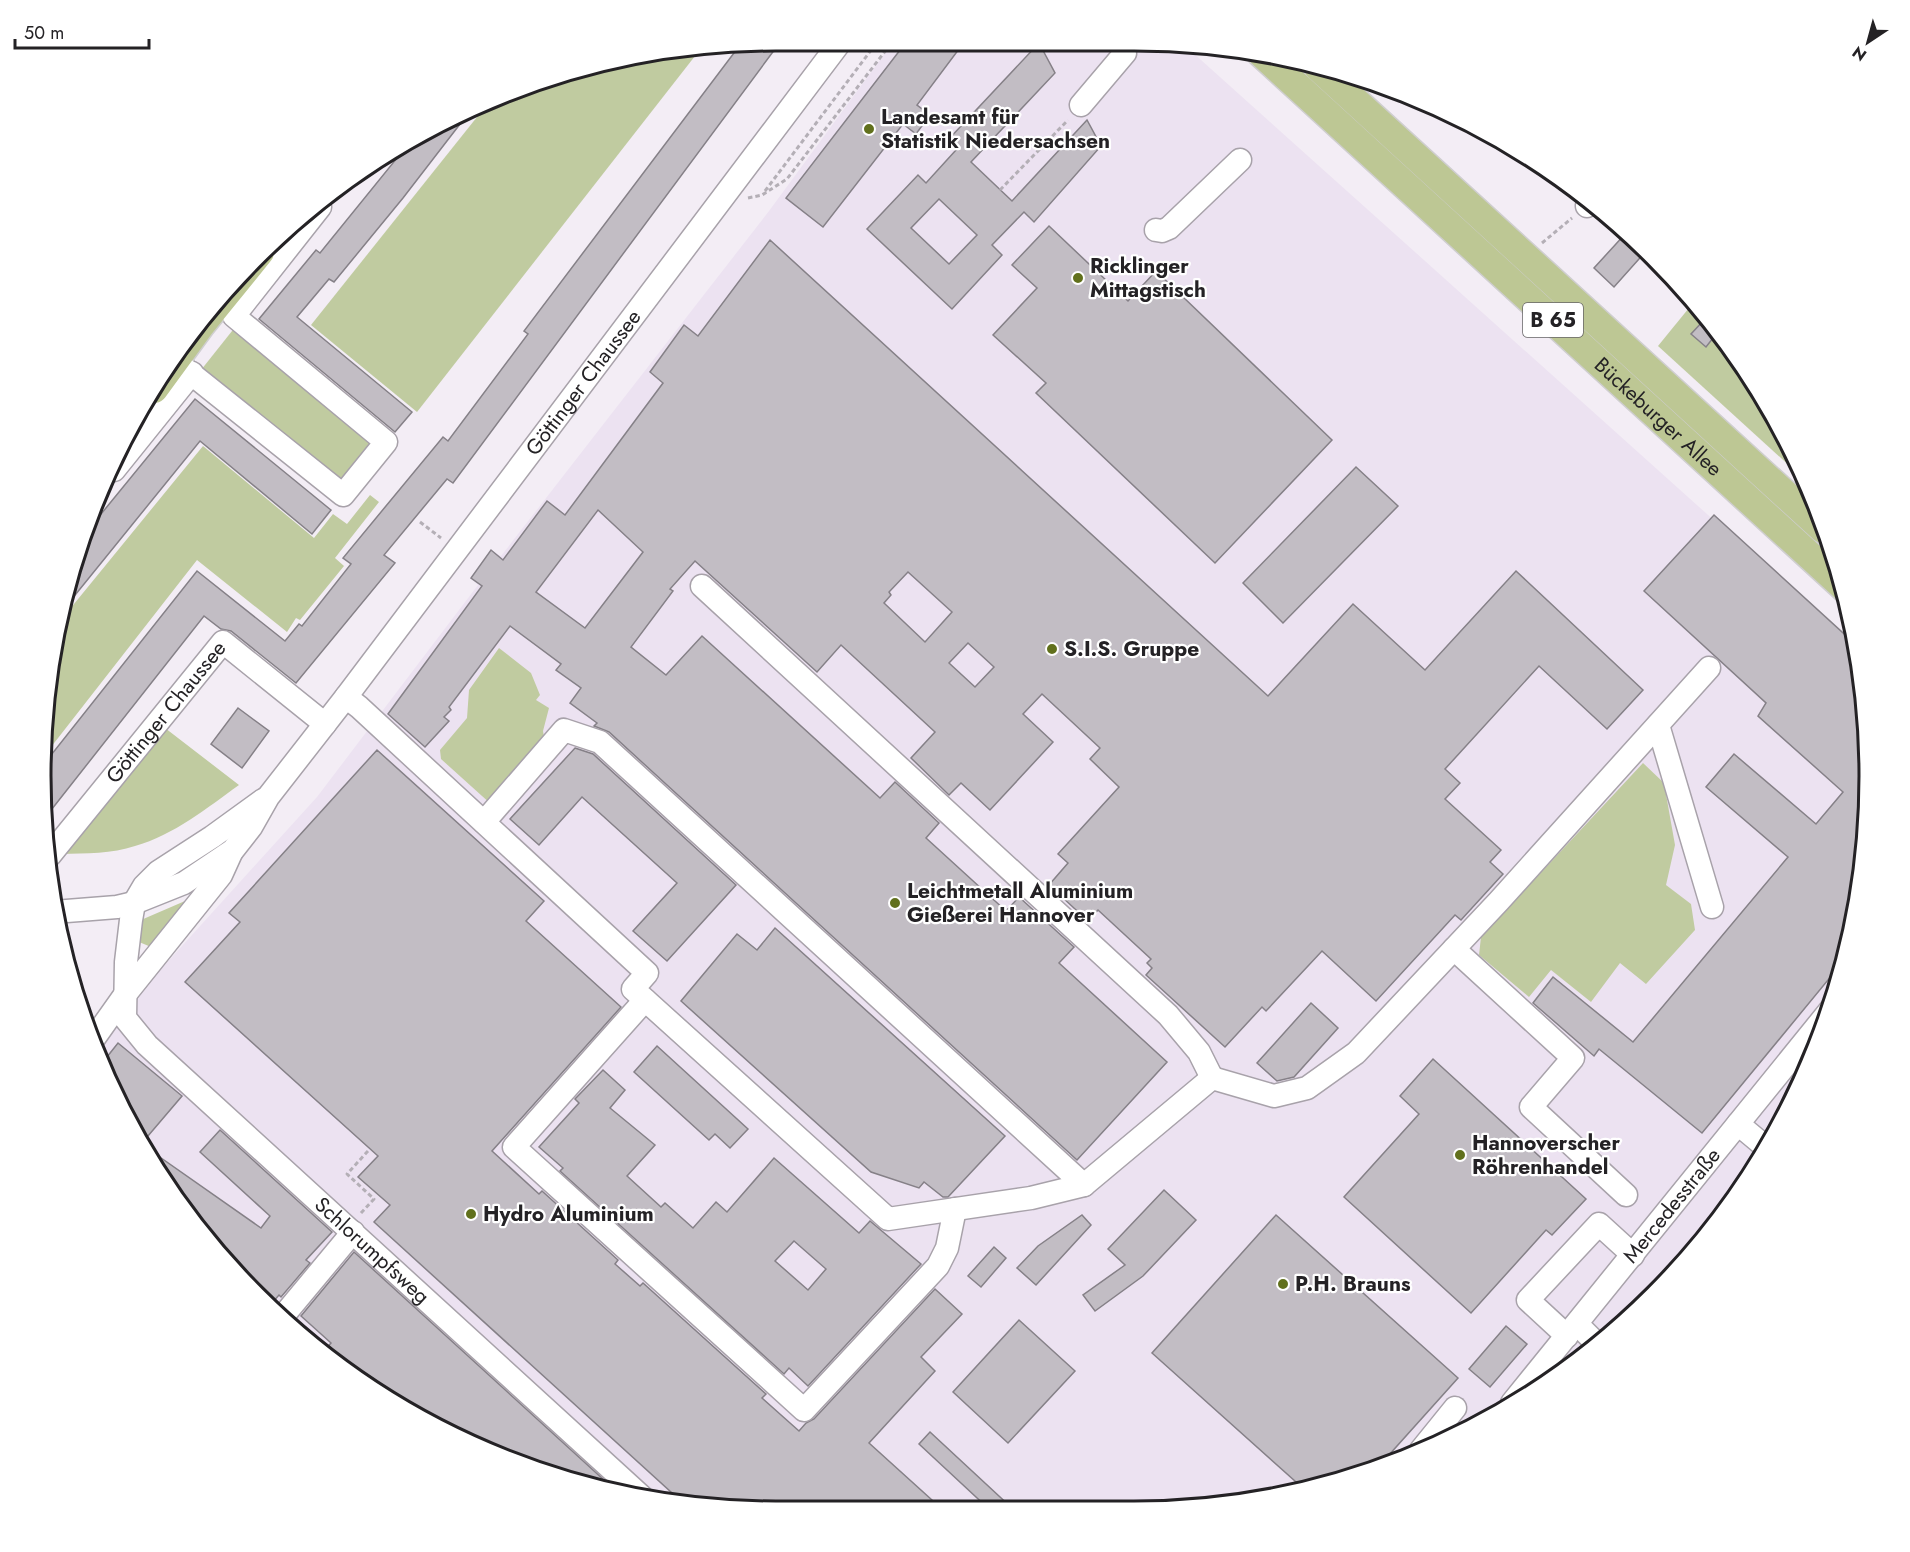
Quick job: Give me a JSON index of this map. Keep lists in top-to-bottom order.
{
  "streets": {
    "main road": ["B 65", "Bückeburger Allee"],
    "street": ["Göttinger Chaussee", "Mercedesstraße", "Schlorumpfsweg"]
  },
  "crossings": [
    ["Göttinger Chaussee", "Schlorumpfsweg"]
  ],
  "places": [
    "Landesamt für Statistik Niedersachsen",
    "Ricklinger Mittagstisch",
    "S.I.S. Gruppe",
    "Leichtmetall Aluminium Gießerei Hannover",
    "Hannoverscher Röhrenhandel",
    "Hydro Aluminium",
    "P.H. Brauns"
  ],
  "scale_bar": "50 m",
  "north": "bottom left"
}
